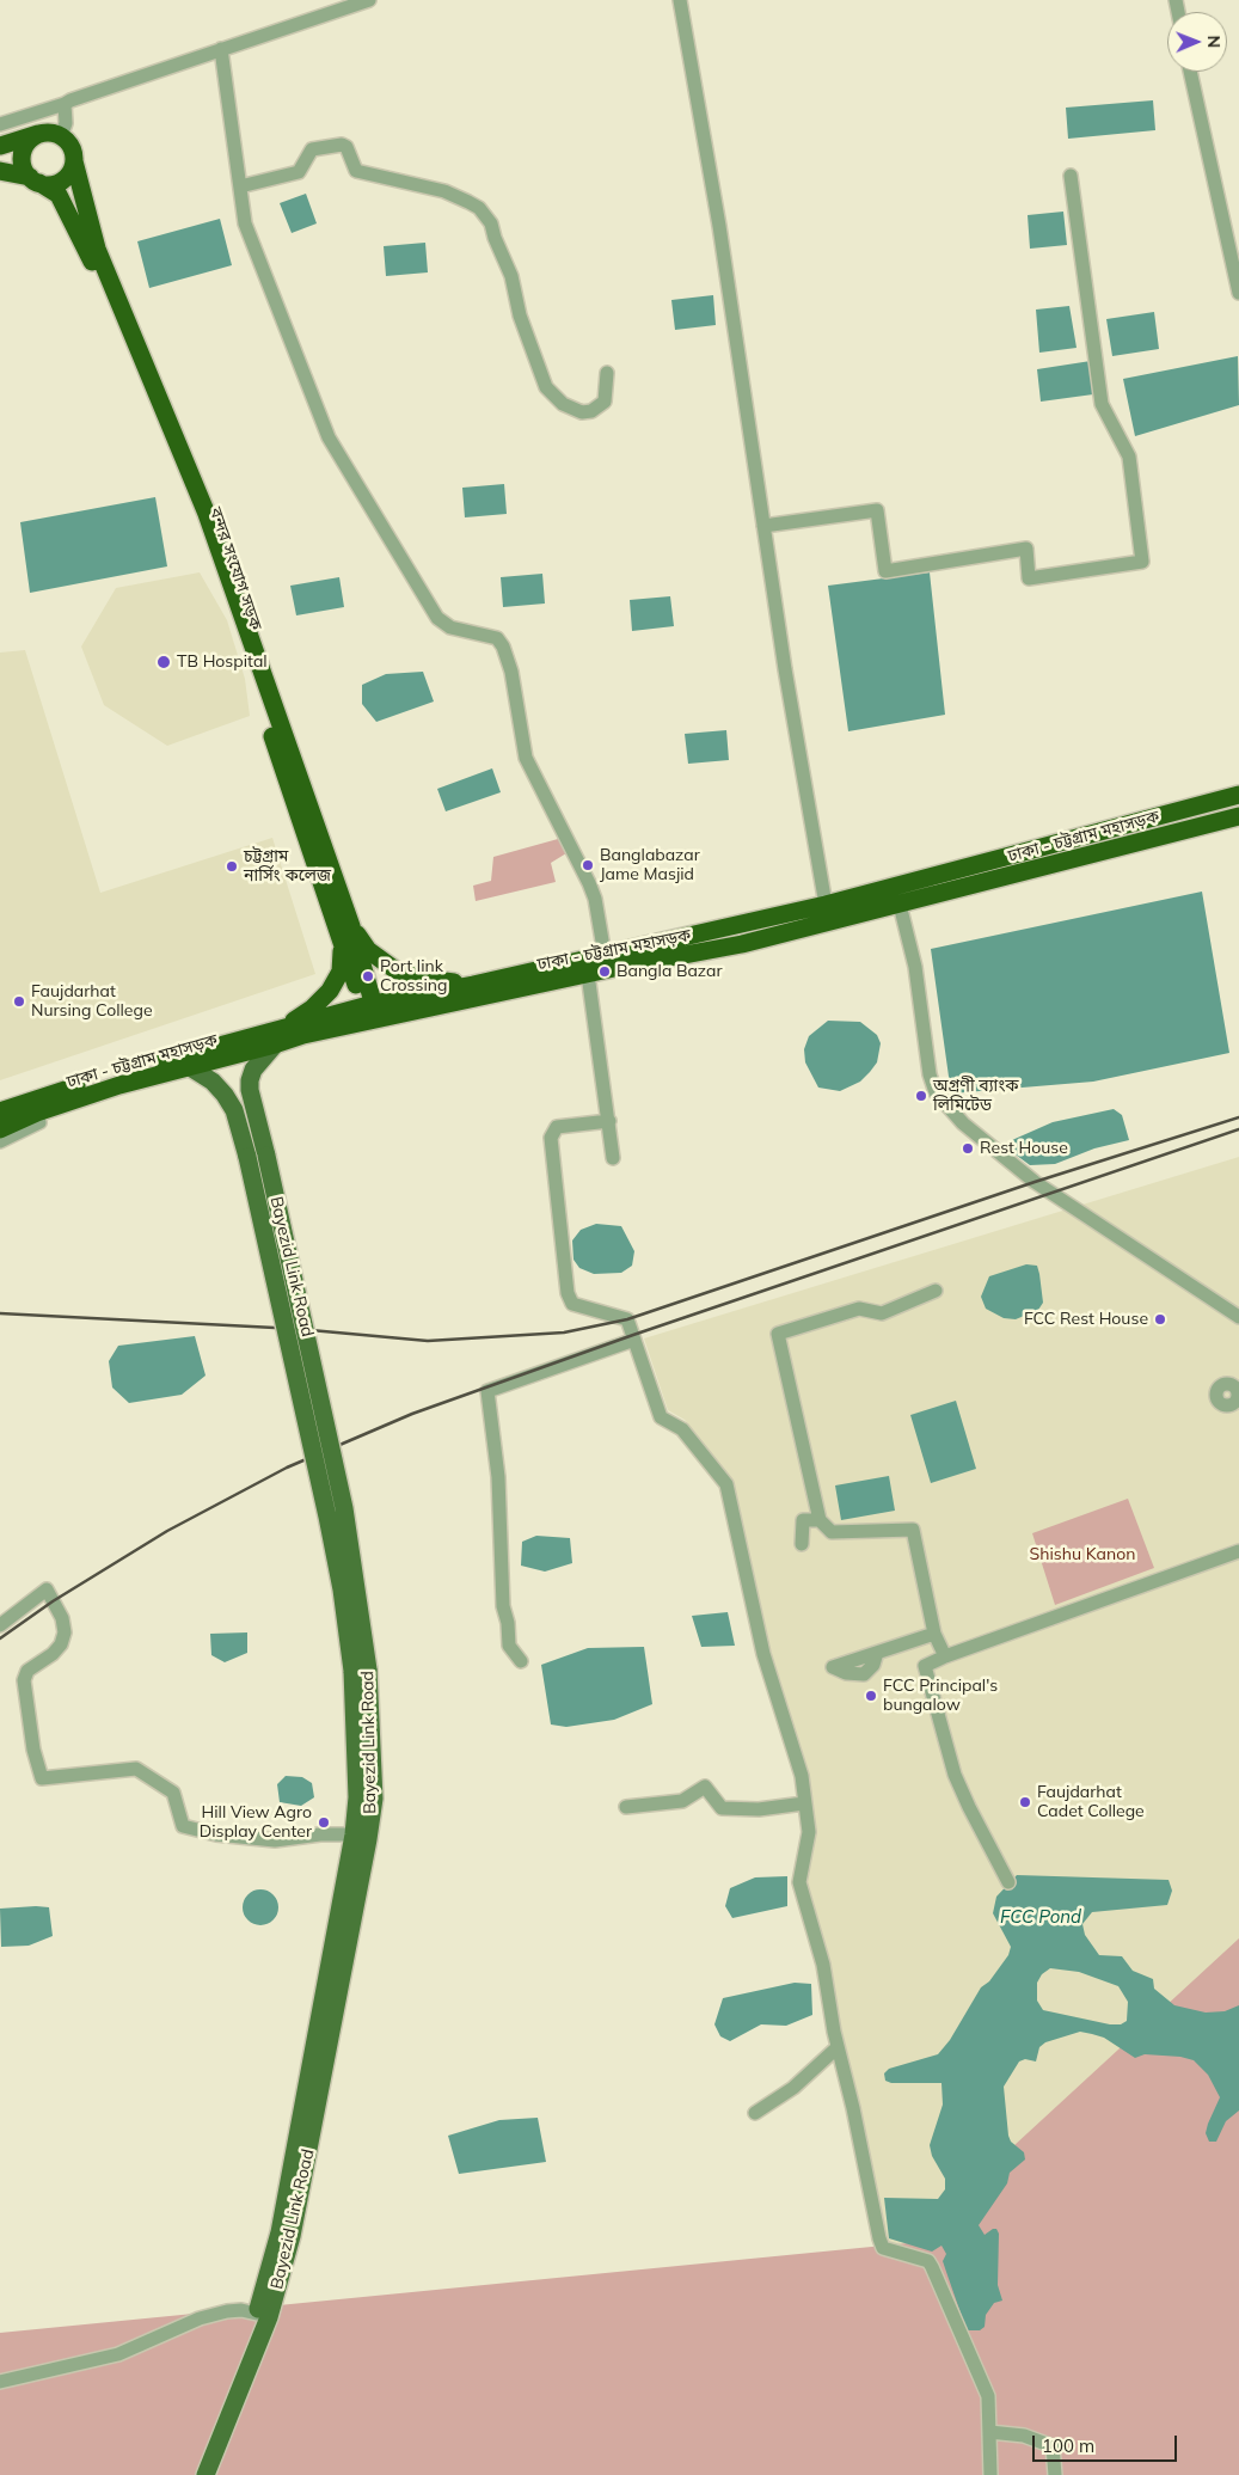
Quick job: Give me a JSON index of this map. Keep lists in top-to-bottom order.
{
  "streets": {
    "highway": ["বন্দর সংযোগ সড়ক", "ঢাকা - চট্টগ্রাম মহাসড়ক"],
    "main road": ["Bayezid Link Road"]
  },
  "crossings": [
    ["বন্দর সংযোগ সড়ক", "ঢাকা - চট্টগ্রাম মহাসড়ক"],
    ["ঢাকা - চট্টগ্রাম মহাসড়ক", "Bayezid Link Road"]
  ],
  "water": ["FCC Pond"],
  "parks": ["Shishu Kanon"],
  "places": [
    "TB Hospital",
    "Banglabazar Jame Masjid",
    "চট্টগ্রাম নার্সিং কলেজ",
    "Bangla Bazar",
    "Port link Crossing",
    "Faujdarhat Nursing College",
    "অগ্রণী ব্যাংক লিমিটেড",
    "Rest House",
    "FCC Rest House",
    "FCC Principal's bungalow",
    "Faujdarhat Cadet College",
    "Hill View Agro Display Center"
  ],
  "scale_bar": "100 m",
  "north": "right"
}
